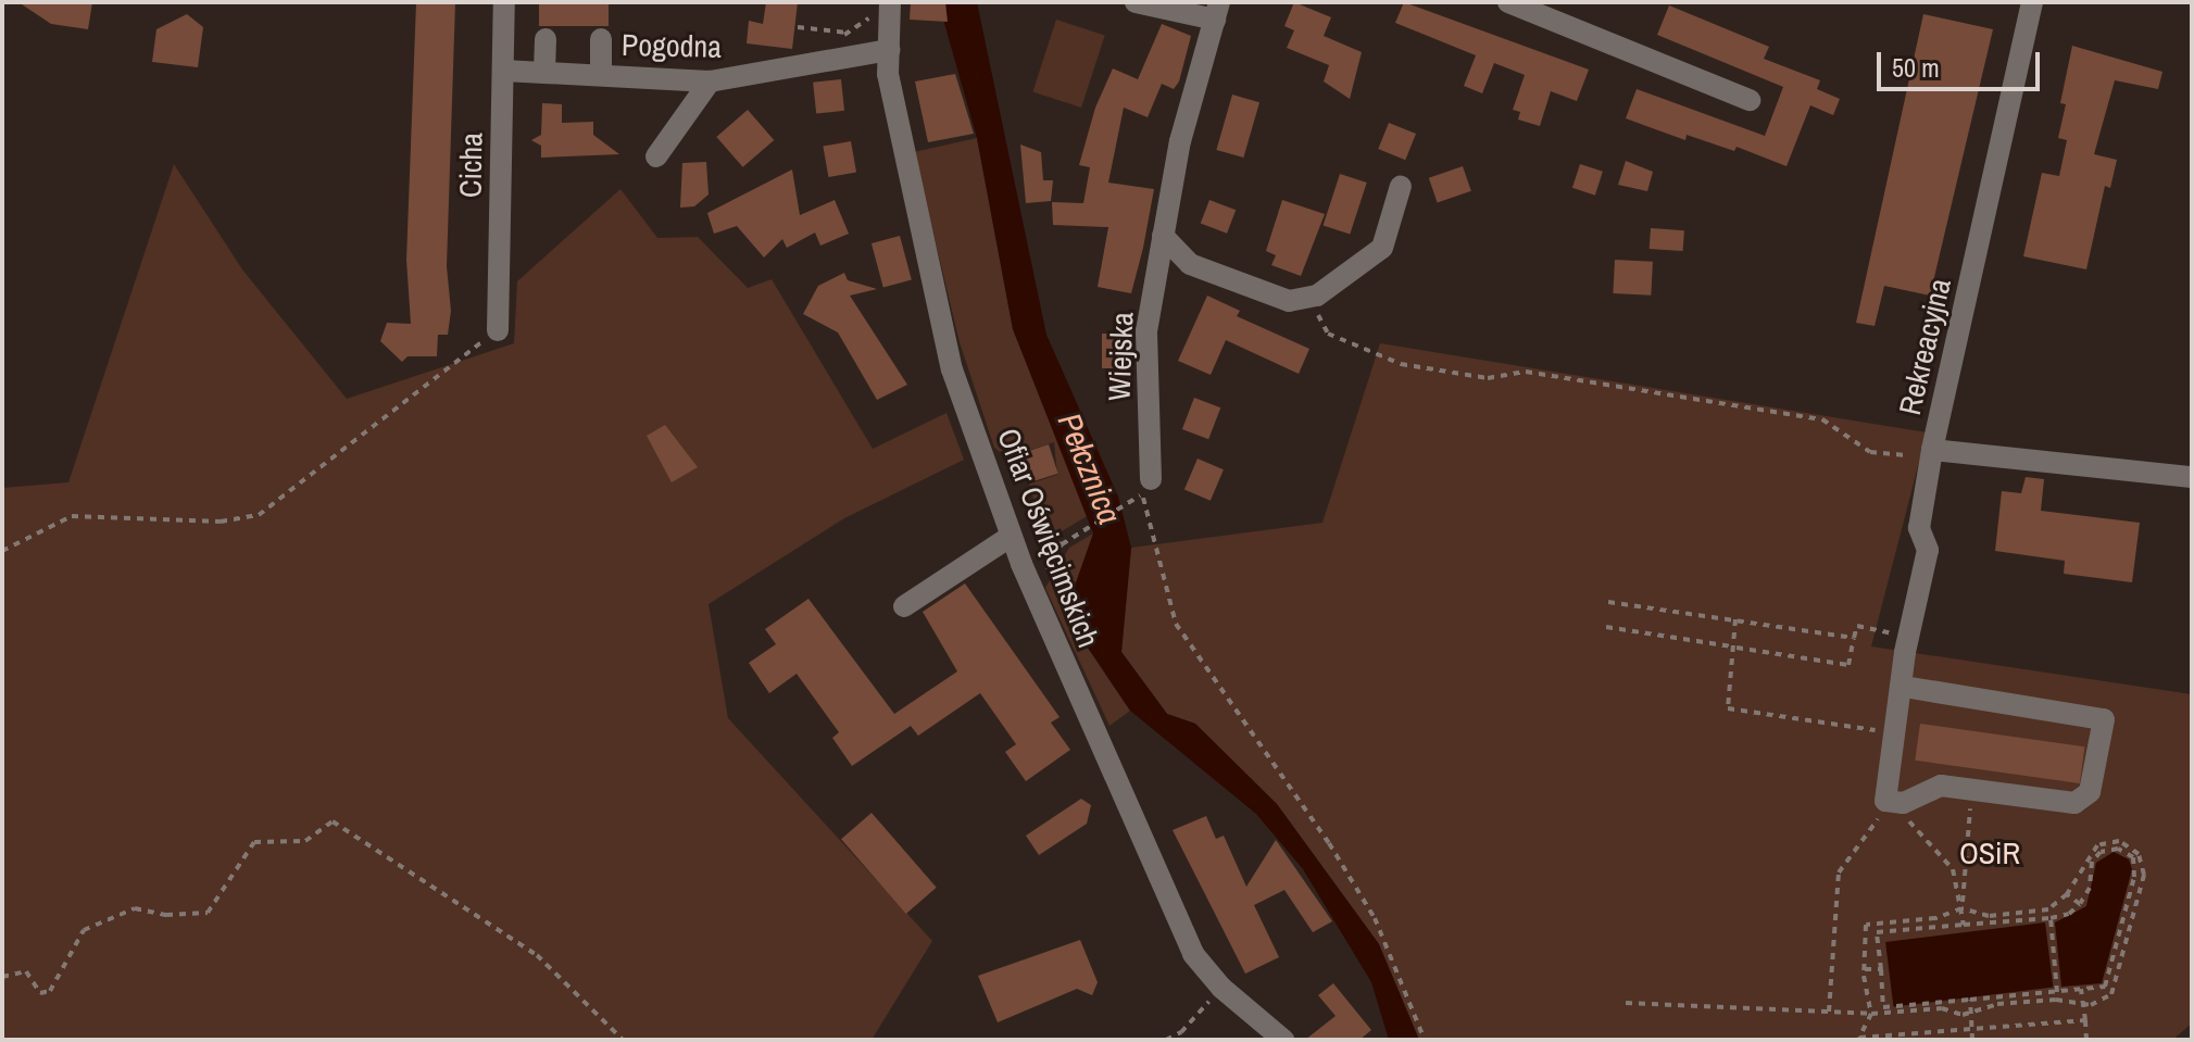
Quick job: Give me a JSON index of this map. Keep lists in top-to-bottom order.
{
  "streets": {
    "street": [
      "Pogodna",
      "Cicha",
      "Rekreacyjna",
      "Wiejska",
      "Ofiar Oświęcimskich"
    ]
  },
  "crossings": [
    ["Pogodna", "Cicha"],
    ["Pogodna", "Ofiar Oświęcimskich"]
  ],
  "water": ["Pełcznica"],
  "parks": ["OSiR"],
  "scale_bar": "50 m"
}
